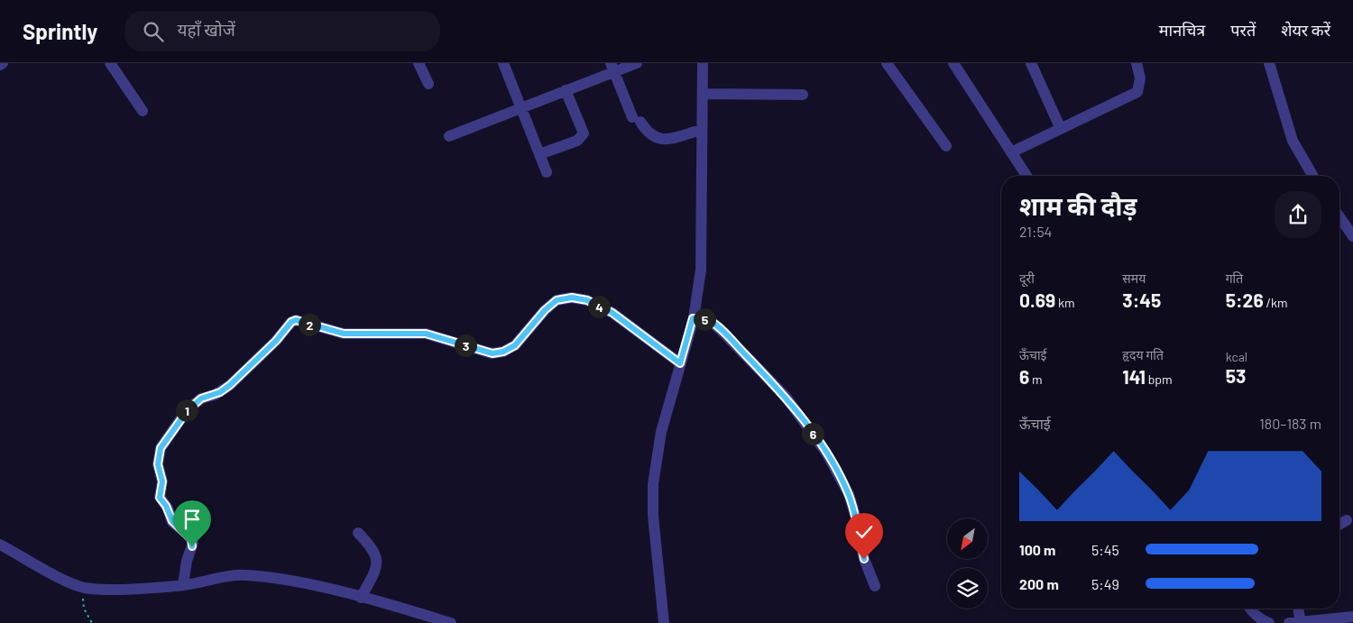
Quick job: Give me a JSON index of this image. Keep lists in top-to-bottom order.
{
  "north": "bottom left",
  "page": {
    "header": "Sprintly",
    "search": "यहाँ खोजें",
    "nav": ["मानचित्र", "परतें", "शेयर करें"],
    "heading": ["शाम की दौड़", "21:54"],
    "stats": [
      ["दूरी", "0.69 km"],
      ["समय", "3:45"],
      ["गति", "5:26 /km"],
      ["ऊँचाई", "6 m"],
      ["हृदय गति", "141 bpm"],
      ["kcal", "53"]
    ],
    "pins": [
      "4",
      "5",
      "2",
      "3",
      "1",
      "6"
    ],
    "chart": ["ऊँचाई", "180–183 m"],
    "list": [
      {
        "name": "100 m",
        "note": "5:45"
      },
      {
        "name": "200 m",
        "note": "5:49"
      }
    ]
  }
}
